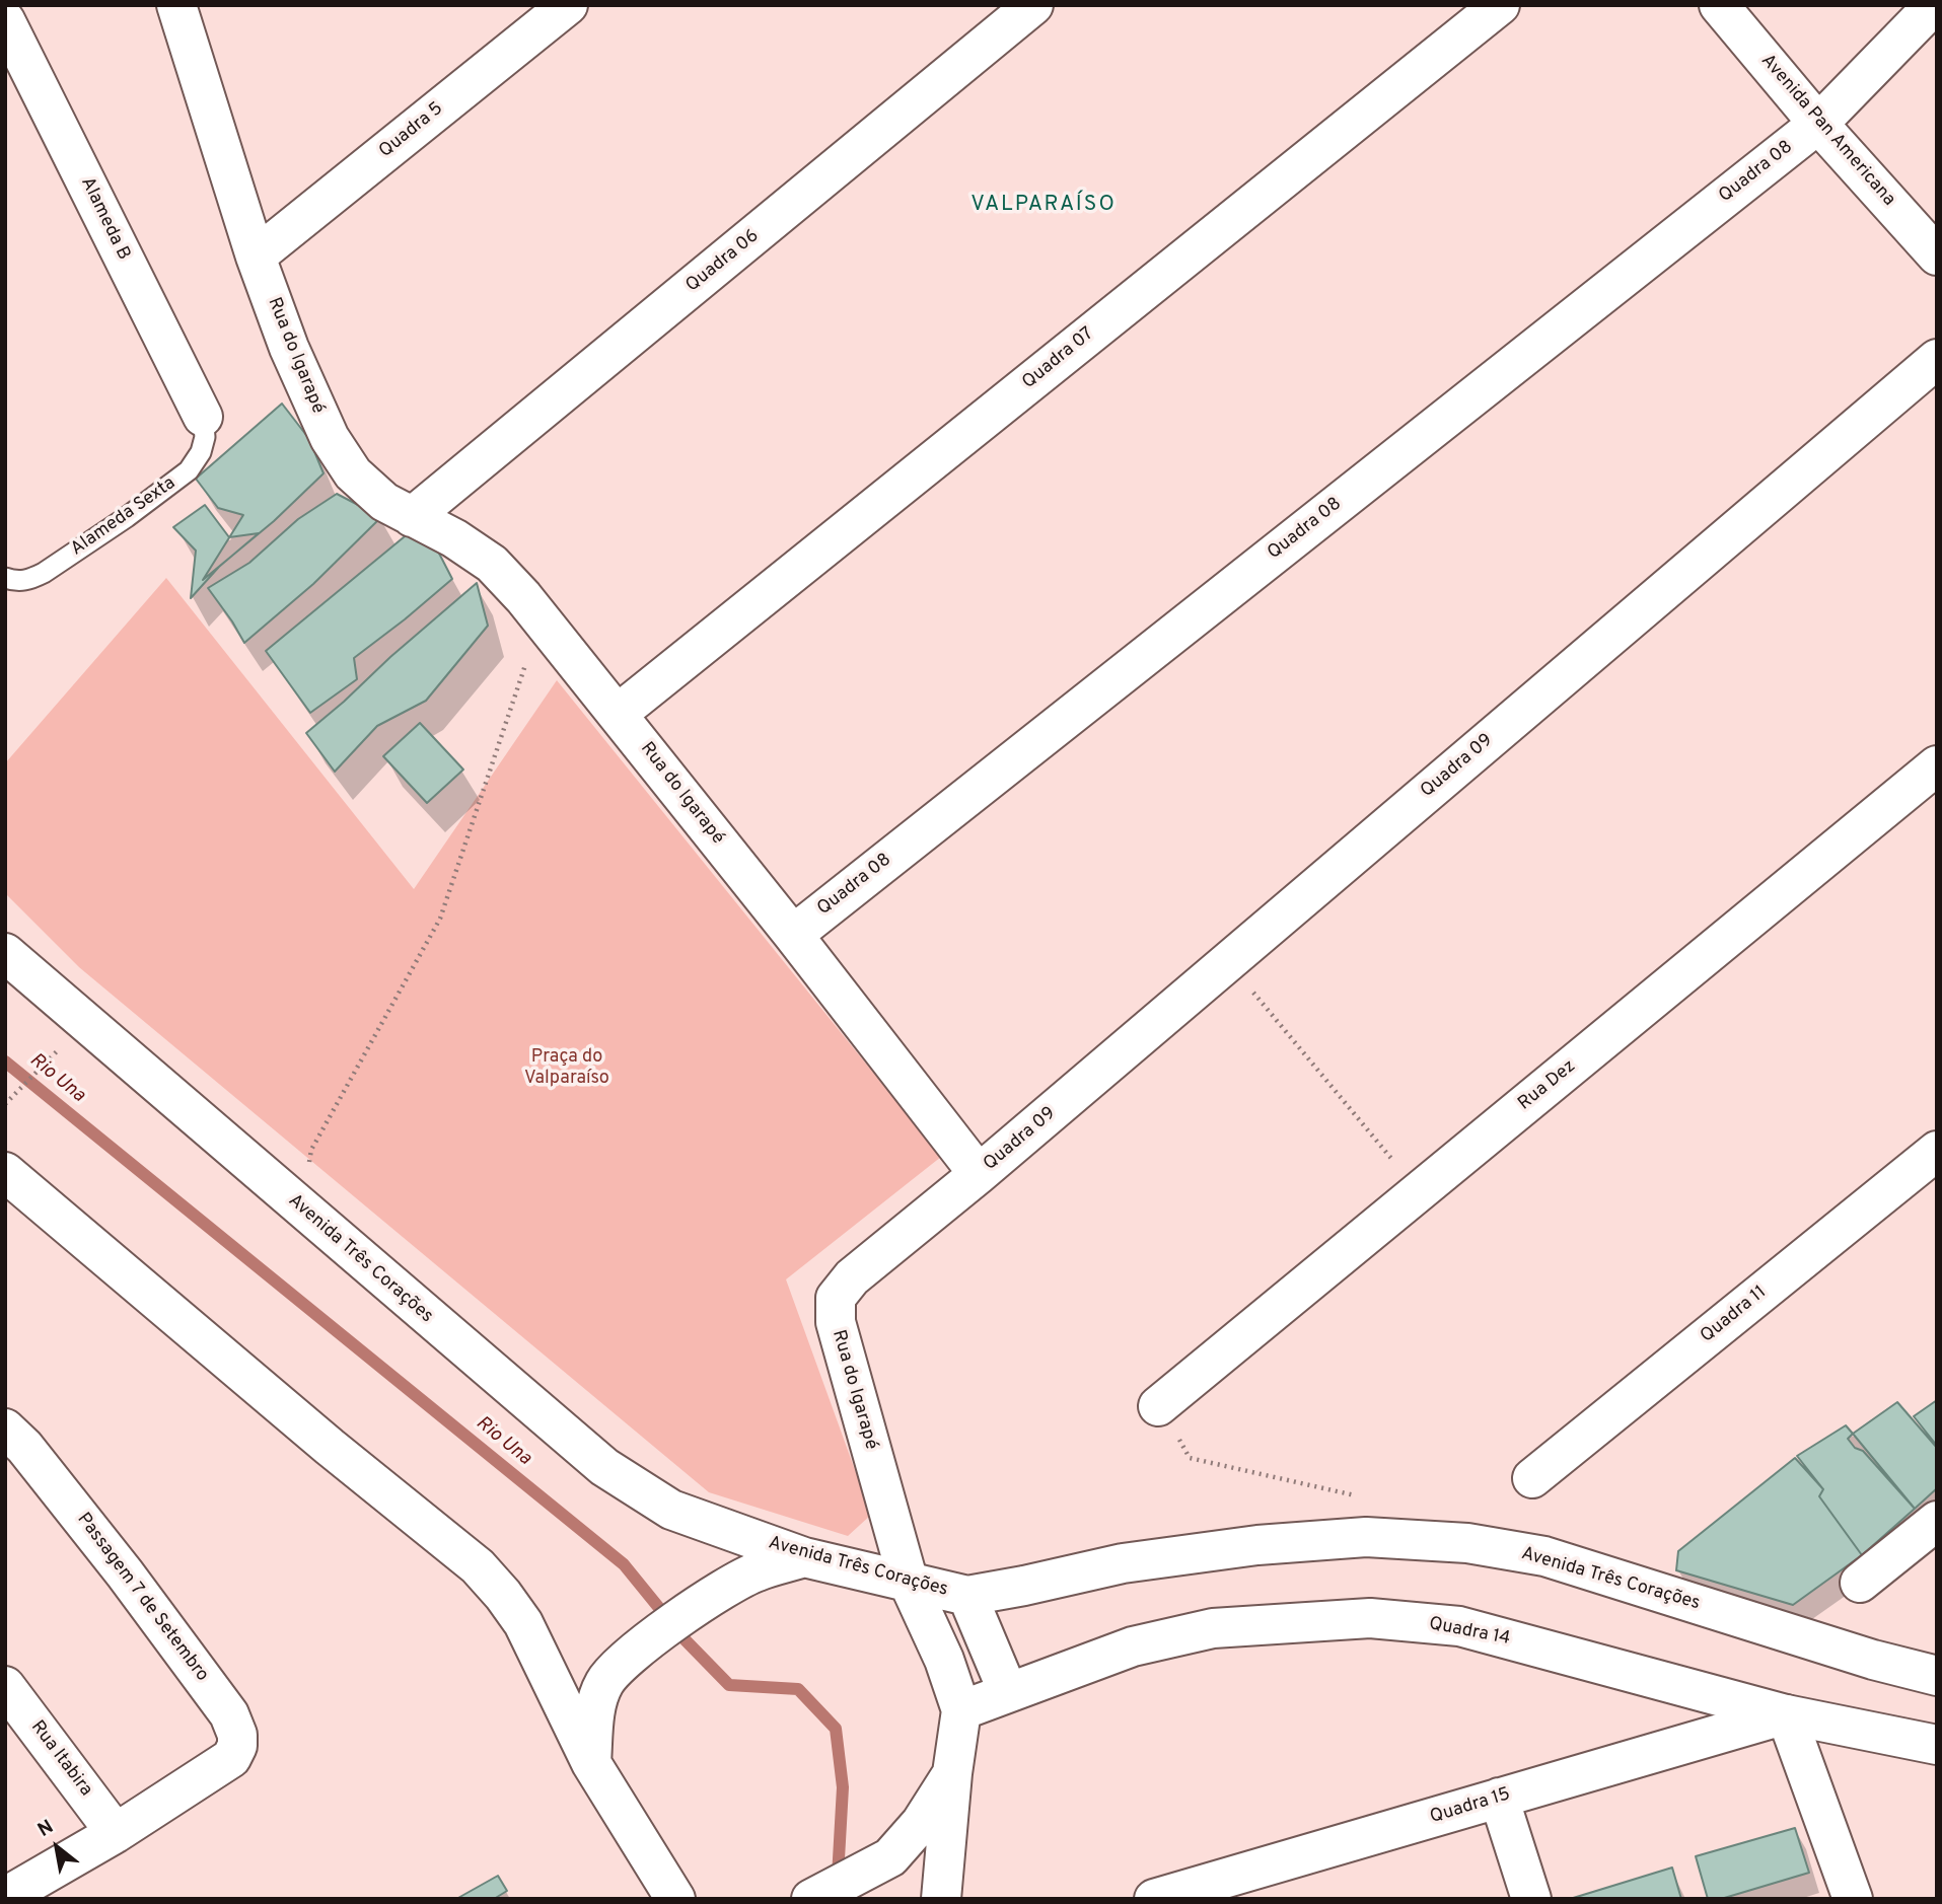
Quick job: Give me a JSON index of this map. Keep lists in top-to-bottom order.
{
  "streets": {
    "street": [
      "Quadra 5",
      "Avenida Pan Americana",
      "Quadra 08",
      "Alameda B",
      "Quadra 06",
      "Rua do Igarapé",
      "Quadra 07",
      "Quadra 09",
      "Rua Dez",
      "Avenida Três Corações",
      "Quadra 11",
      "Passagem 7 de Setembro",
      "Quadra 14",
      "Rua Itabira",
      "Quadra 15"
    ],
    "lane": ["Alameda Sexta"]
  },
  "crossings": [
    ["Quadra 5", "Rua do Igarapé"],
    ["Avenida Pan Americana", "Quadra 08"],
    ["Quadra 08", "Rua do Igarapé"],
    ["Alameda B", "Alameda Sexta"],
    ["Quadra 06", "Rua do Igarapé"],
    ["Rua do Igarapé", "Quadra 07"],
    ["Rua do Igarapé", "Quadra 09"],
    ["Rua do Igarapé", "Avenida Três Corações"],
    ["Rua do Igarapé", "Quadra 14"],
    ["Passagem 7 de Setembro", "Rua Itabira"],
    ["Quadra 14", "Quadra 15"]
  ],
  "districts": ["VALPARAÍSO"],
  "water": ["Rio Una"],
  "parks": ["Praça do Valparaíso"],
  "north": "top left"
}
